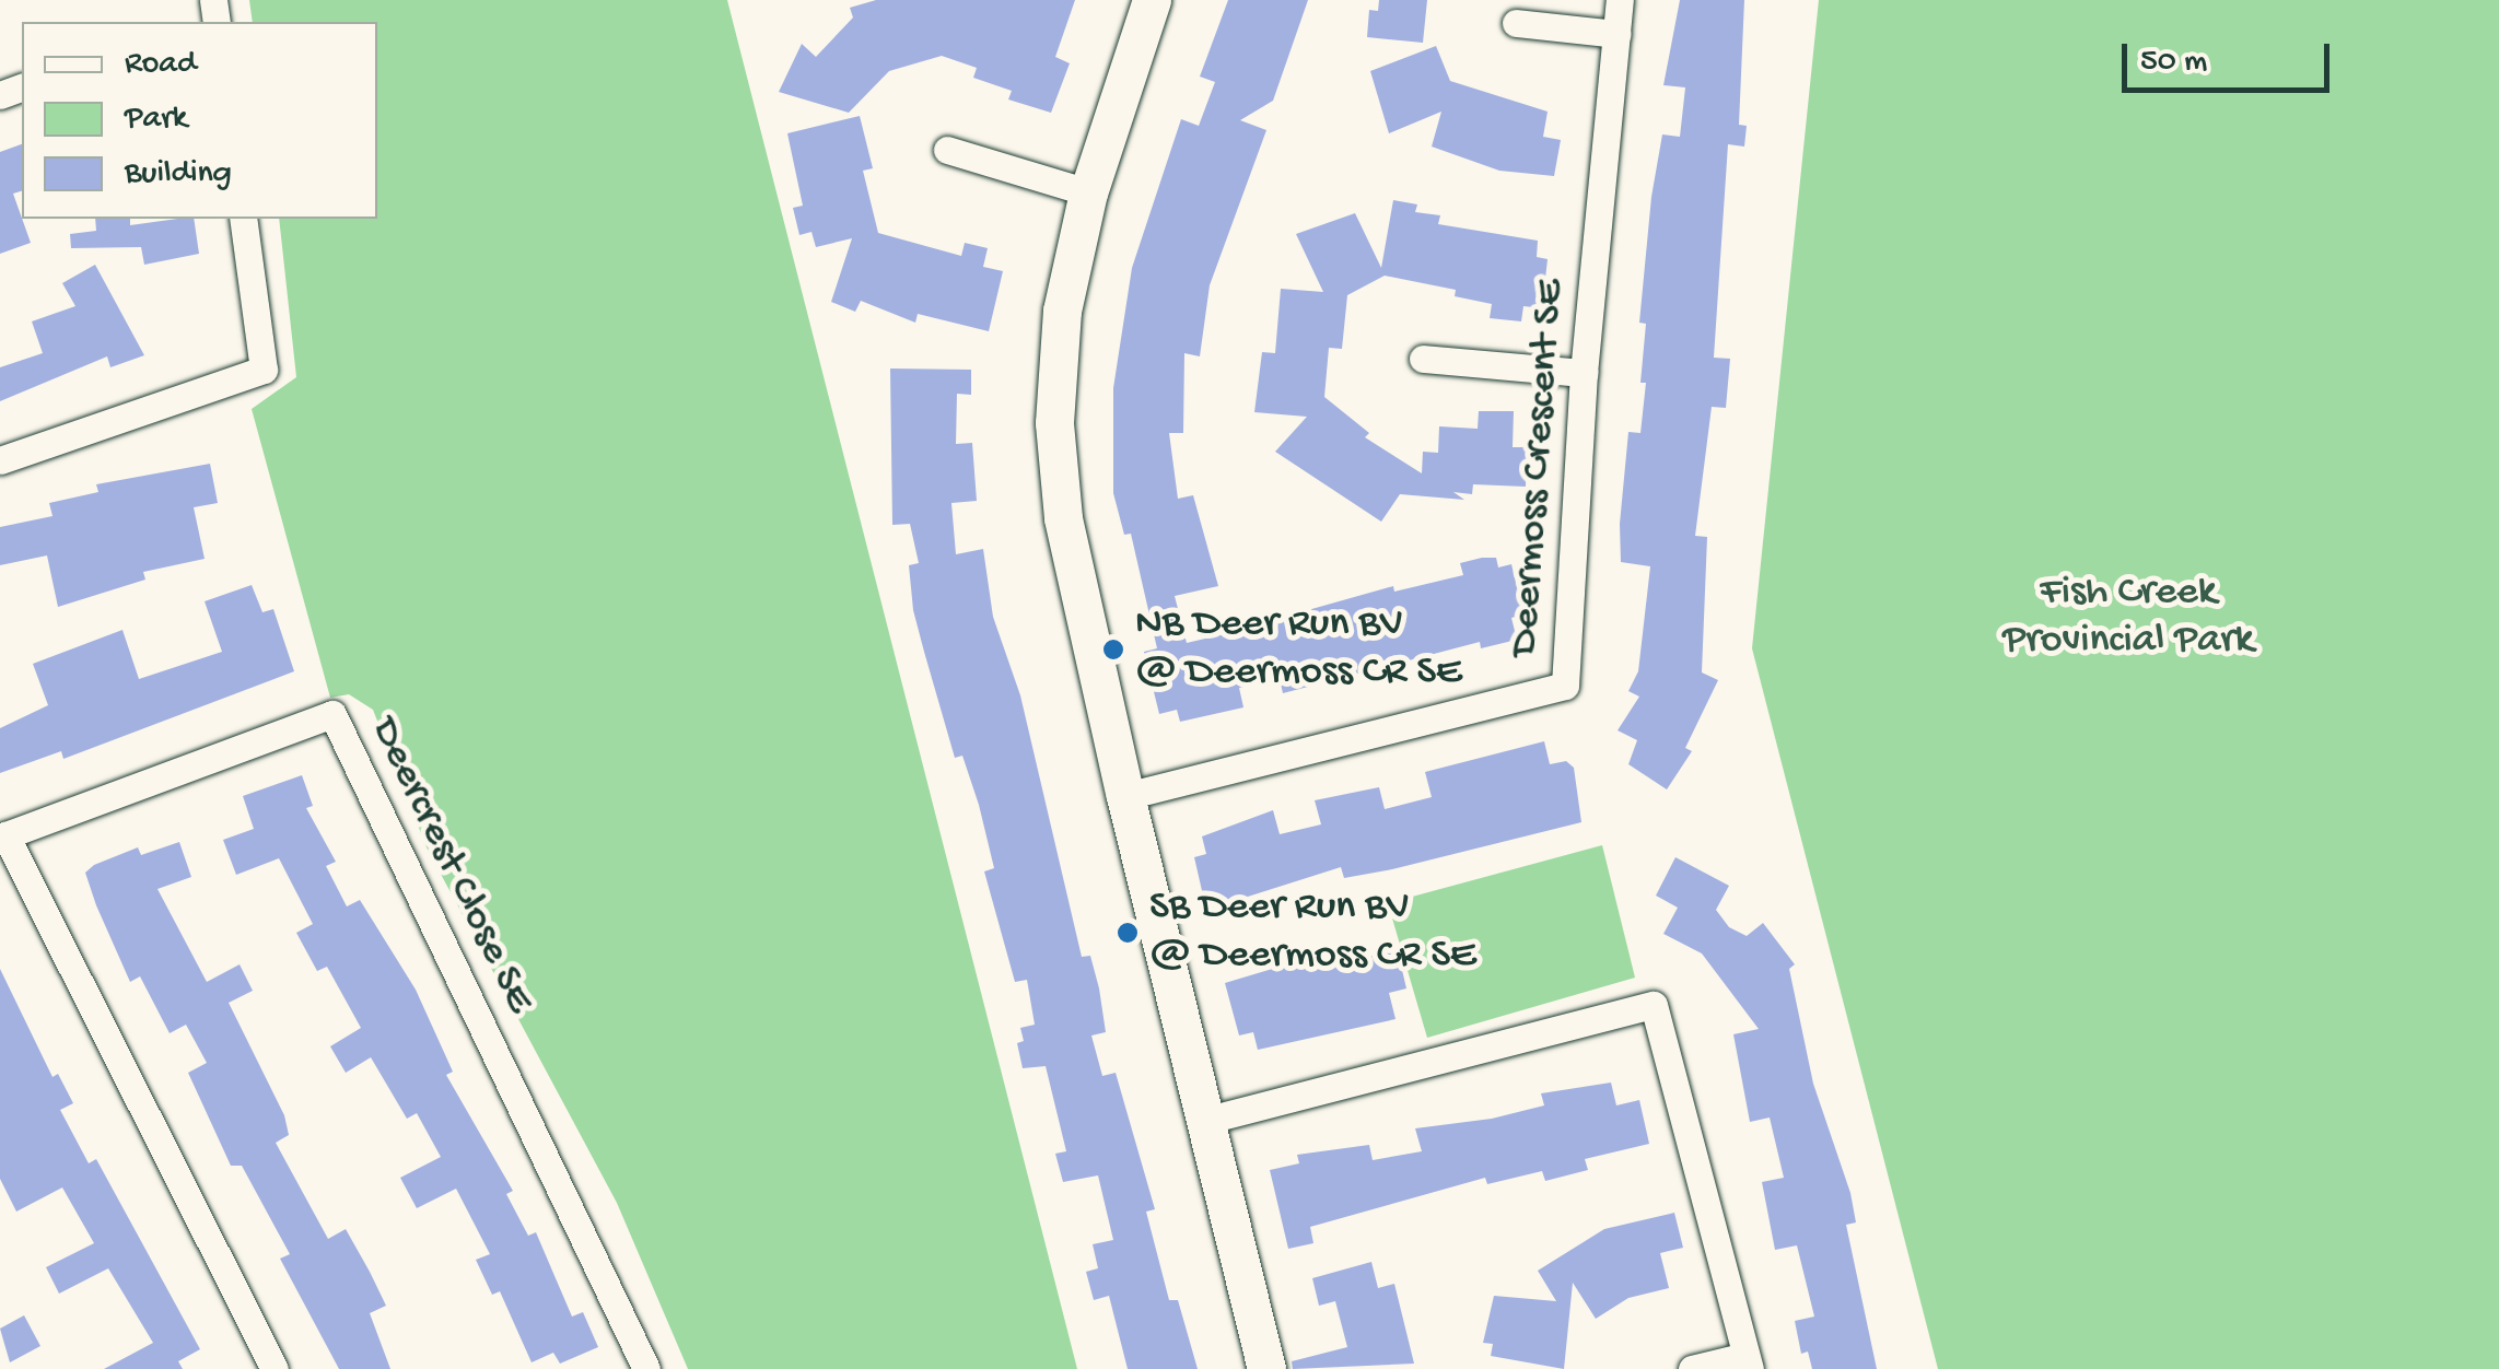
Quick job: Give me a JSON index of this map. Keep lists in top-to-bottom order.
{
  "streets": {
    "street": ["Deermoss Crescent SE", "Deercrest Close SE"]
  },
  "parks": ["Fish Creek Provincial Park"],
  "places": ["NB Deer Run BV @ Deermoss CR SE", "SB Deer Run BV @ Deermoss CR SE"],
  "legend": ["Road", "Park", "Building"],
  "scale_bar": "50 m"
}
